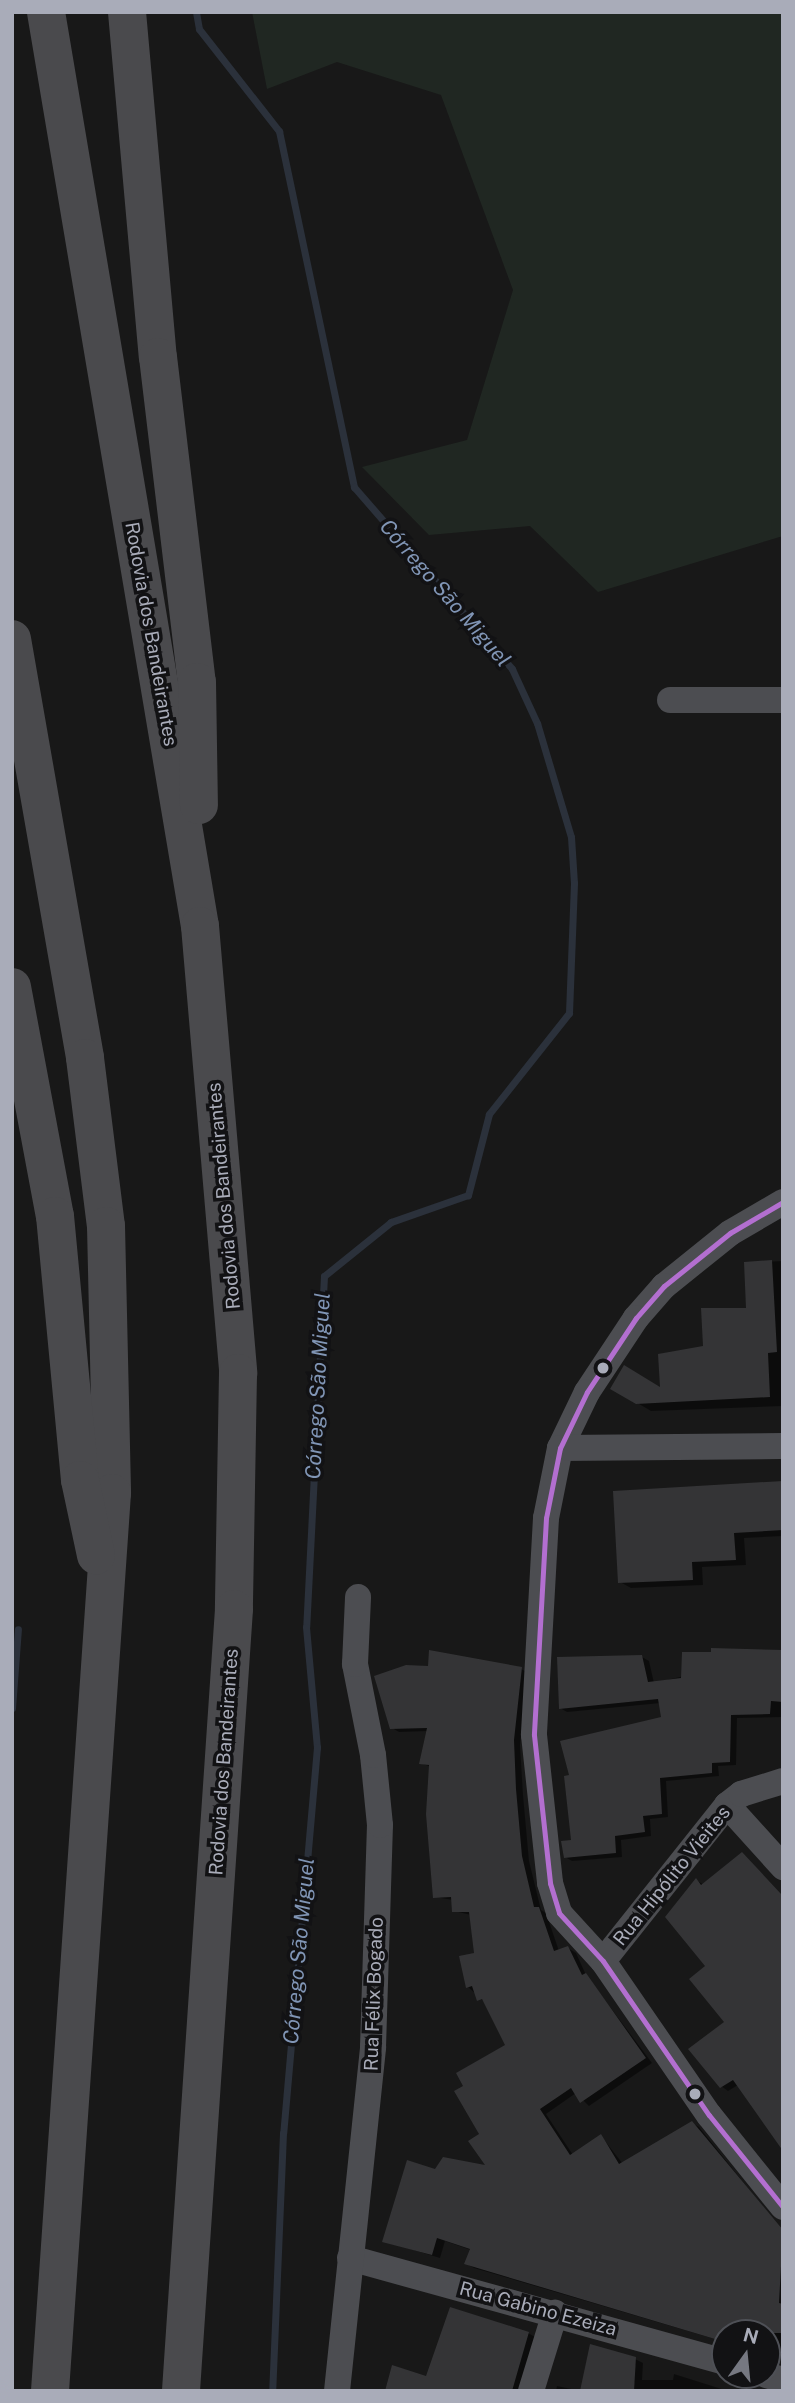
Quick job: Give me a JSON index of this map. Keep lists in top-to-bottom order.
{
  "streets": {
    "highway": ["Rodovia dos Bandeirantes"],
    "street": ["Rua Hipólito Vieites", "Rua Félix Bogado", "Rua Gabino Ezeiza"]
  },
  "crossings": [
    ["Rua Félix Bogado", "Rua Gabino Ezeiza"]
  ],
  "water": ["Córrego São Miguel"],
  "north": "top"
}
